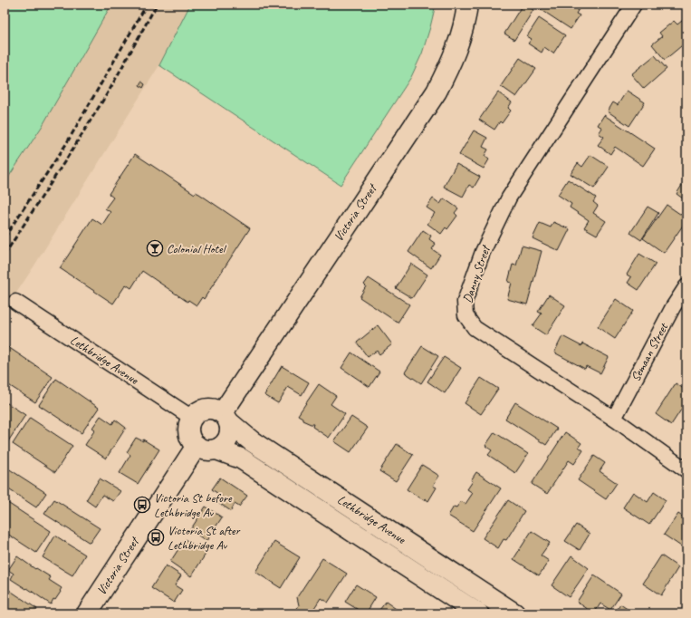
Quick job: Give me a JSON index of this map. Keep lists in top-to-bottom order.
{
  "streets": {
    "street": [
      "Victoria Street",
      "Danny Street",
      "Semaan Street",
      "Lethbridge Avenue"
    ]
  },
  "crossings": [
    ["Victoria Street", "Lethbridge Avenue"],
    ["Danny Street", "Semaan Street"]
  ],
  "places": {
    "bar": ["Colonial Hotel"],
    "bus stop": ["Victoria St before Lethbridge Av", "Victoria St after Lethbridge Av"]
  }
}
